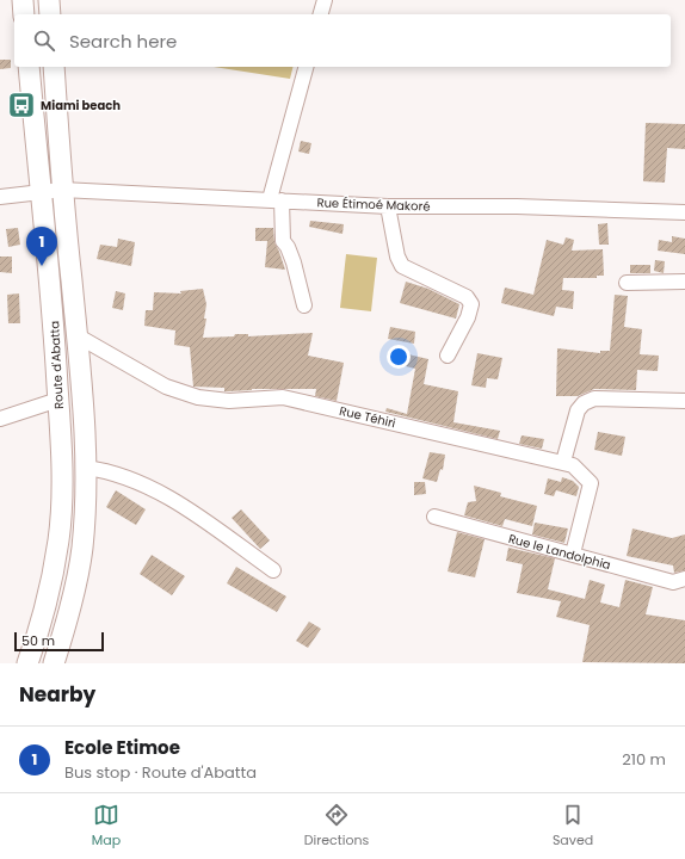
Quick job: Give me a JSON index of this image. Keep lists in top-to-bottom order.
{
  "streets": {
    "street": [
      "Rue Étimoé Makoré",
      "Route d'Abatta",
      "Rue Téhiri",
      "Rue le Landolphia"
    ]
  },
  "crossings": [
    ["Rue Étimoé Makoré", "Route d'Abatta"],
    ["Route d'Abatta", "Rue Téhiri"],
    ["Rue Téhiri", "Rue le Landolphia"]
  ],
  "places": {
    "bus stop": ["Miami beach"]
  },
  "scale_bar": "50 m",
  "page": {
    "search": "Search here",
    "pins": "1",
    "scale": "50 m",
    "heading": "Nearby",
    "list": [
      {
        "mark": "1",
        "name": "Ecole Etimoe",
        "note": "Bus stop · Route d'Abatta",
        "value": "210 m"
      }
    ],
    "nav": ["Map", "Directions", "Saved"]
  }
}
